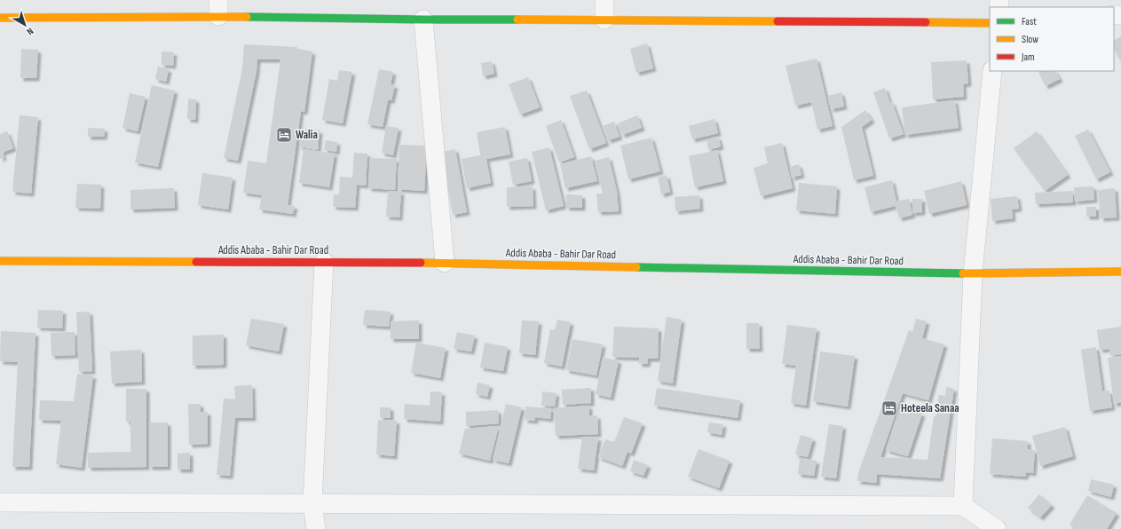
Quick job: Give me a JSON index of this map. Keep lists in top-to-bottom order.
{
  "streets": {
    "main road": ["Addis Ababa - Bahir Dar Road"]
  },
  "places": {
    "hotel": ["Walia", "Hoteela Sanaa"]
  },
  "legend": ["Fast", "Slow", "Jam"],
  "north": "bottom right"
}
